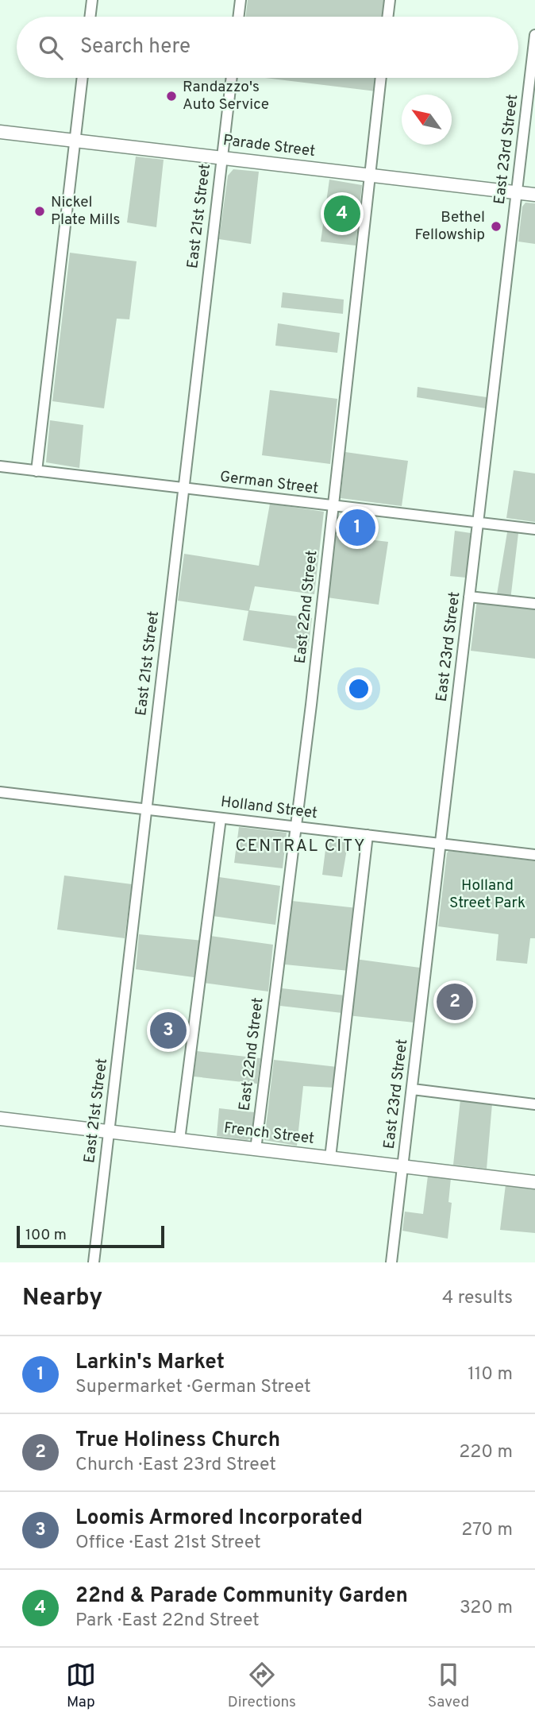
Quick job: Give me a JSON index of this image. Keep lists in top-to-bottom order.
{
  "streets": {
    "main road": ["Parade Street", "French Street"],
    "street": [
      "East 23rd Street",
      "East 21st Street",
      "German Street",
      "East 22nd Street",
      "Holland Street"
    ]
  },
  "crossings": [
    ["Parade Street", "East 23rd Street"],
    ["Parade Street", "East 21st Street"],
    ["Parade Street", "East 22nd Street"],
    ["East 23rd Street", "German Street"],
    ["East 23rd Street", "Holland Street"],
    ["East 23rd Street", "French Street"],
    ["East 21st Street", "German Street"],
    ["East 21st Street", "Holland Street"],
    ["East 21st Street", "French Street"],
    ["German Street", "East 22nd Street"],
    ["East 22nd Street", "Holland Street"],
    ["East 22nd Street", "French Street"]
  ],
  "districts": ["CENTRAL CITY"],
  "parks": ["Holland Street Park"],
  "places": ["Randazzo's Auto Service", "Nickel Plate Mills", "Bethel Fellowship"],
  "scale_bar": "100 m",
  "north": "top left",
  "page": {
    "search": "Search here",
    "pins": [
      "4",
      "1",
      "2",
      "3"
    ],
    "scale": "100 m",
    "heading": ["Nearby", "4 results"],
    "list": [
      {
        "mark": "1",
        "name": "Larkin's Market",
        "note": "Supermarket · German Street",
        "value": "110 m"
      },
      {
        "mark": "2",
        "name": "True Holiness Church",
        "note": "Church · East 23rd Street",
        "value": "220 m"
      },
      {
        "mark": "3",
        "name": "Loomis Armored Incorporated",
        "note": "Office · East 21st Street",
        "value": "270 m"
      },
      {
        "mark": "4",
        "name": "22nd & Parade Community Garden",
        "note": "Park · East 22nd Street",
        "value": "320 m"
      }
    ],
    "nav": ["Map", "Directions", "Saved"]
  }
}
